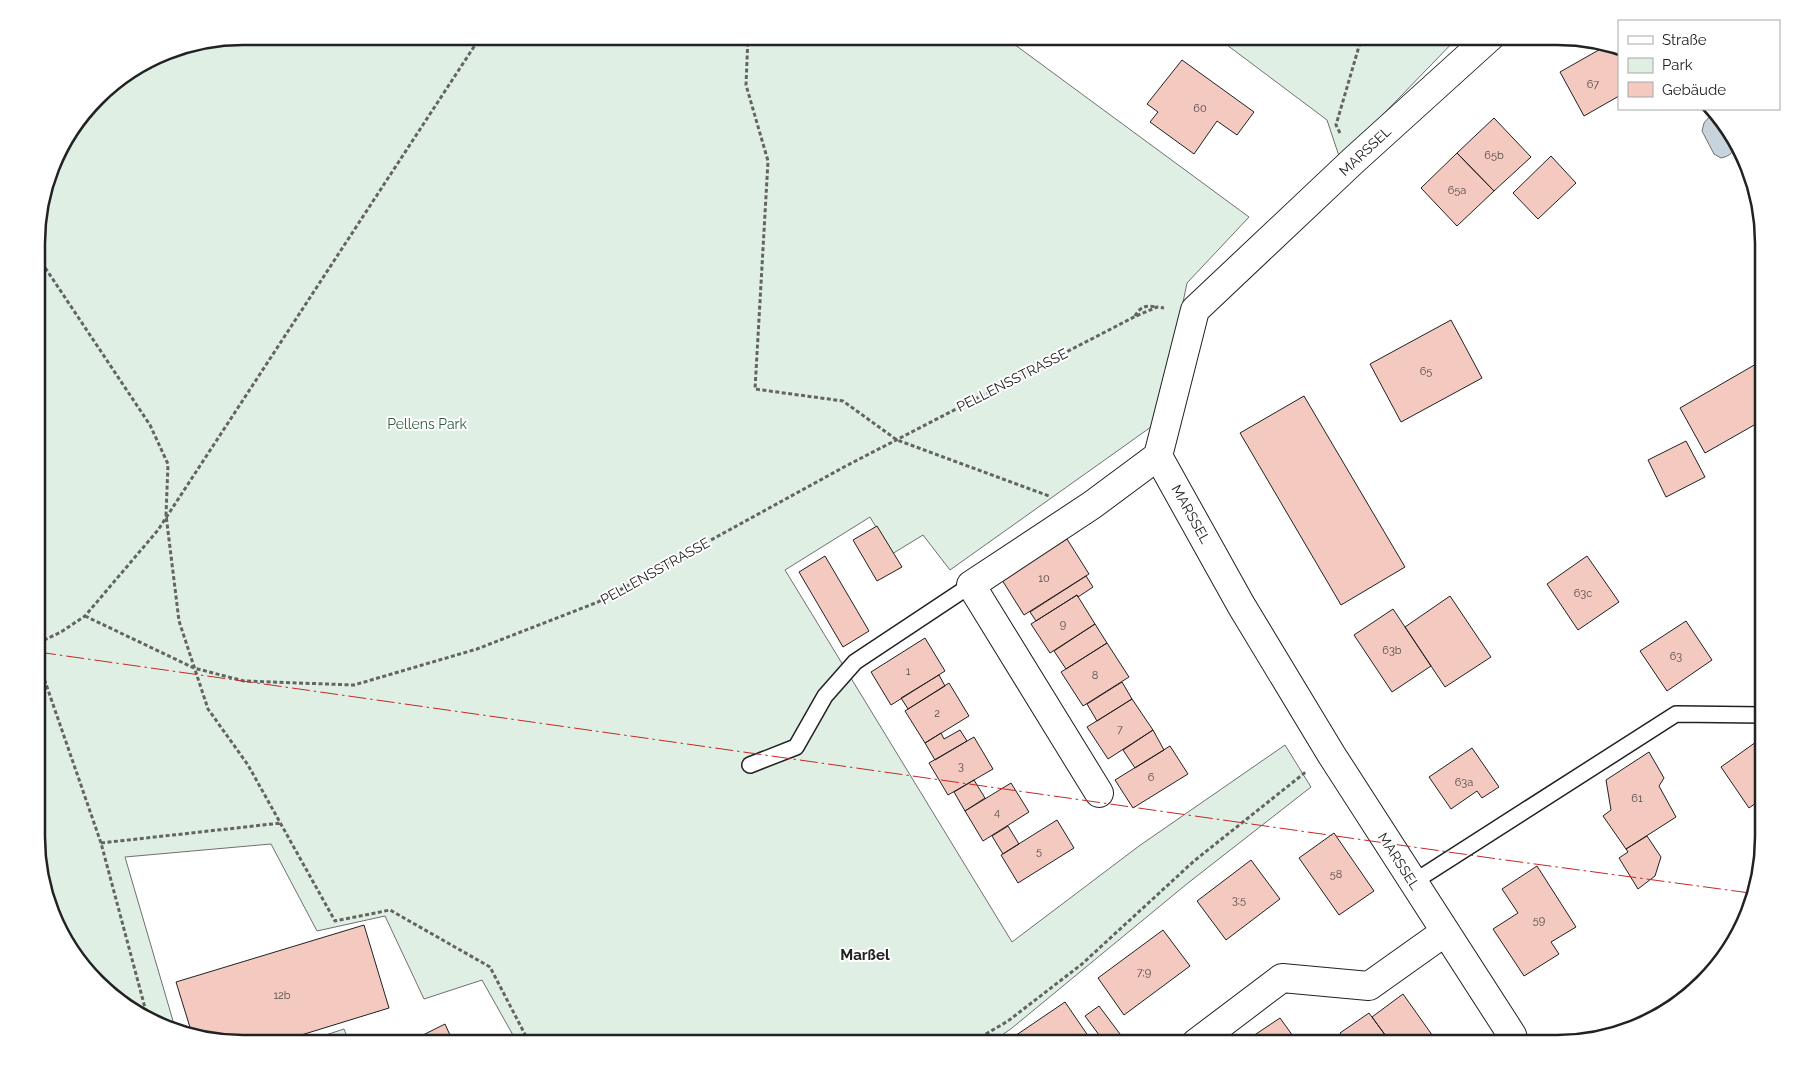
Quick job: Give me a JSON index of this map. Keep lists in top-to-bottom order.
{
  "streets": {
    "street": ["MARSSEL"],
    "path": ["PELLENSSTRASSE"]
  },
  "crossings": [
    ["MARSSEL", "PELLENSSTRASSE"]
  ],
  "districts": ["Marßel"],
  "parks": ["Pellens Park"],
  "house_numbers": [
    "67",
    "60",
    "65b",
    "65a",
    "65",
    "10",
    "63c",
    "9",
    "63b",
    "63",
    "1",
    "8",
    "2",
    "7",
    "3",
    "6",
    "63a",
    "61",
    "4",
    "5",
    "58",
    "3;5",
    "59",
    "7;9",
    "12b"
  ],
  "legend": ["Straße", "Park", "Gebäude"]
}
